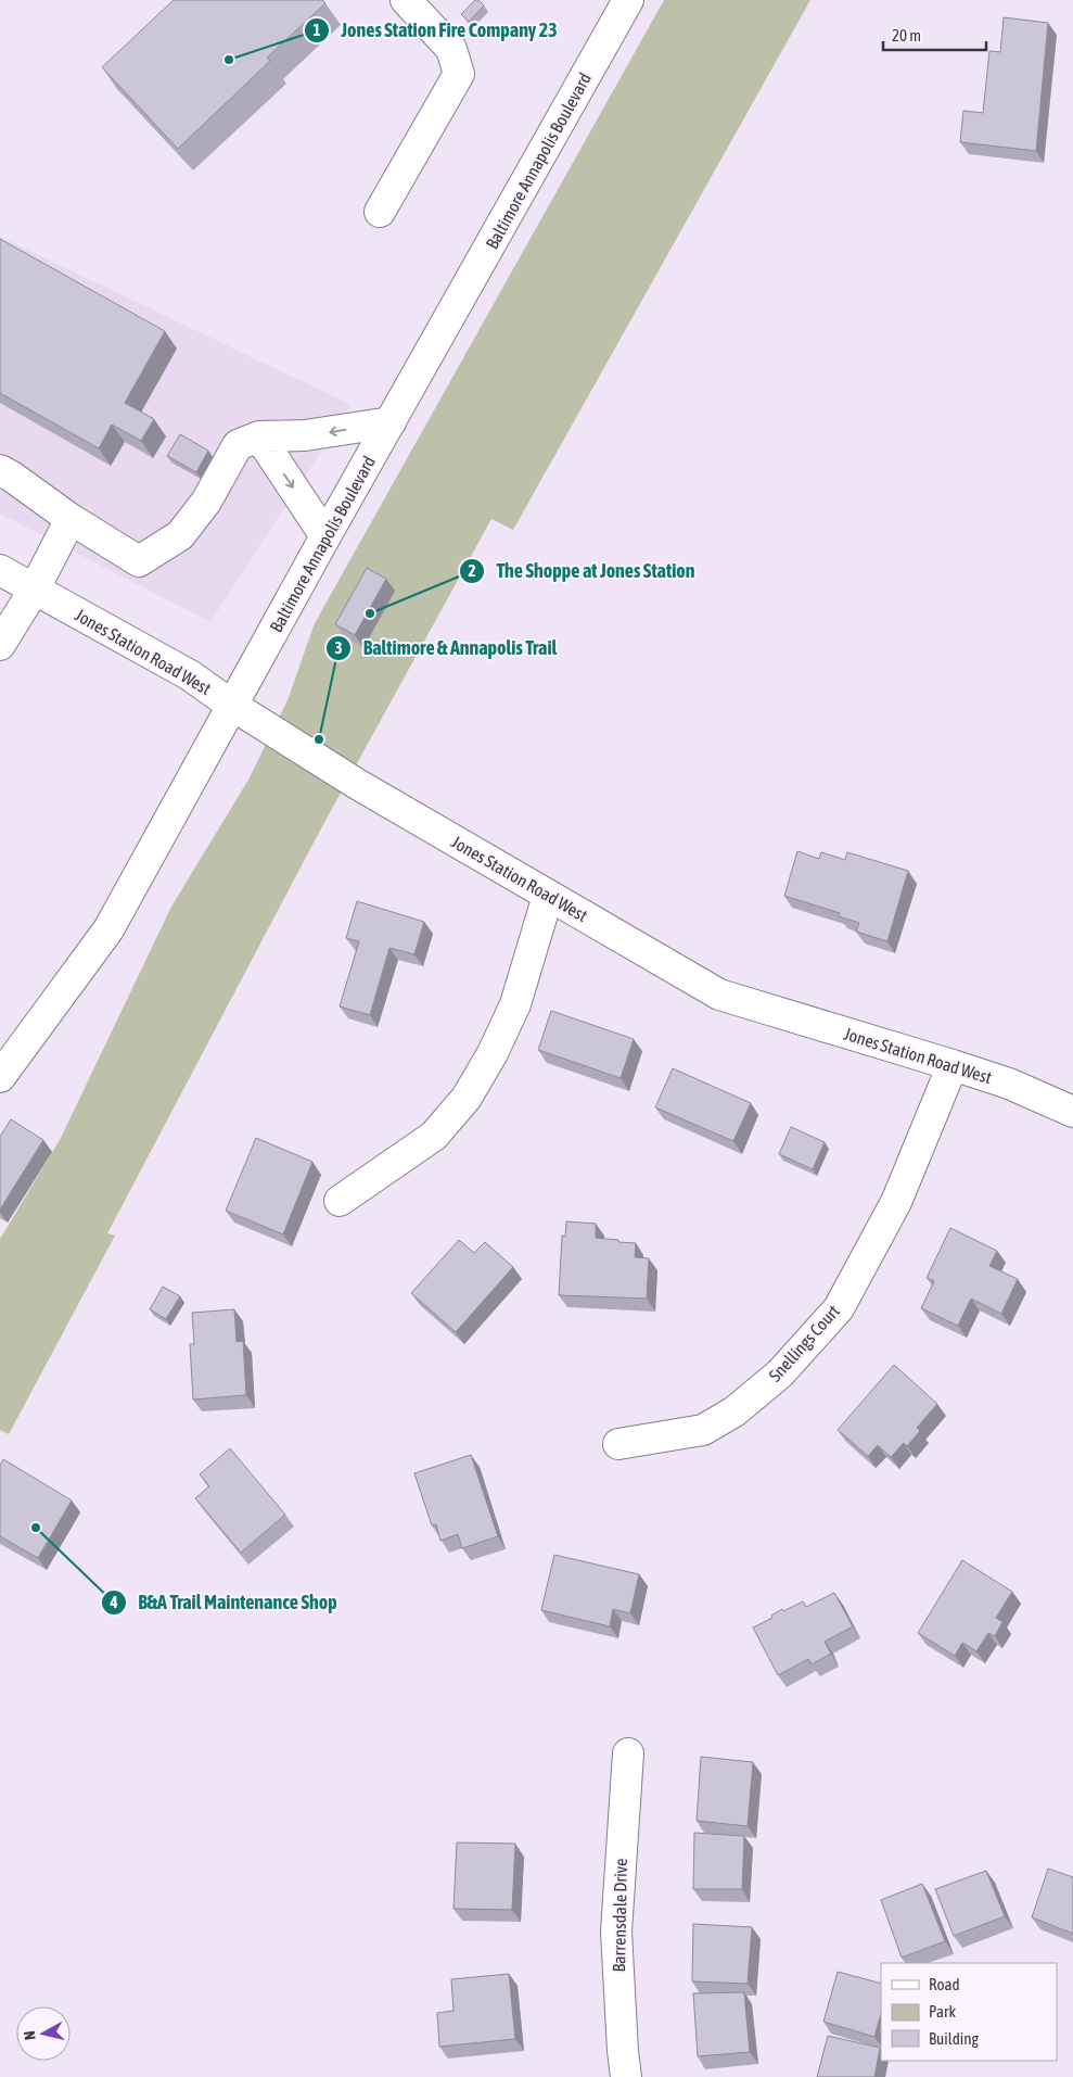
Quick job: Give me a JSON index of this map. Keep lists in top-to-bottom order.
{
  "streets": {
    "street": [
      "Baltimore Annapolis Boulevard",
      "Jones Station Road West",
      "Snellings Court",
      "Barrensdale Drive"
    ]
  },
  "crossings": [
    ["Baltimore Annapolis Boulevard", "Jones Station Road West"],
    ["Jones Station Road West", "Snellings Court"]
  ],
  "places": [
    "Jones Station Fire Company 23",
    "The Shoppe at Jones Station",
    "Baltimore & Annapolis Trail",
    "B&A Trail Maintenance Shop"
  ],
  "legend": ["Road", "Park", "Building"],
  "scale_bar": "20 m",
  "north": "left"
}
